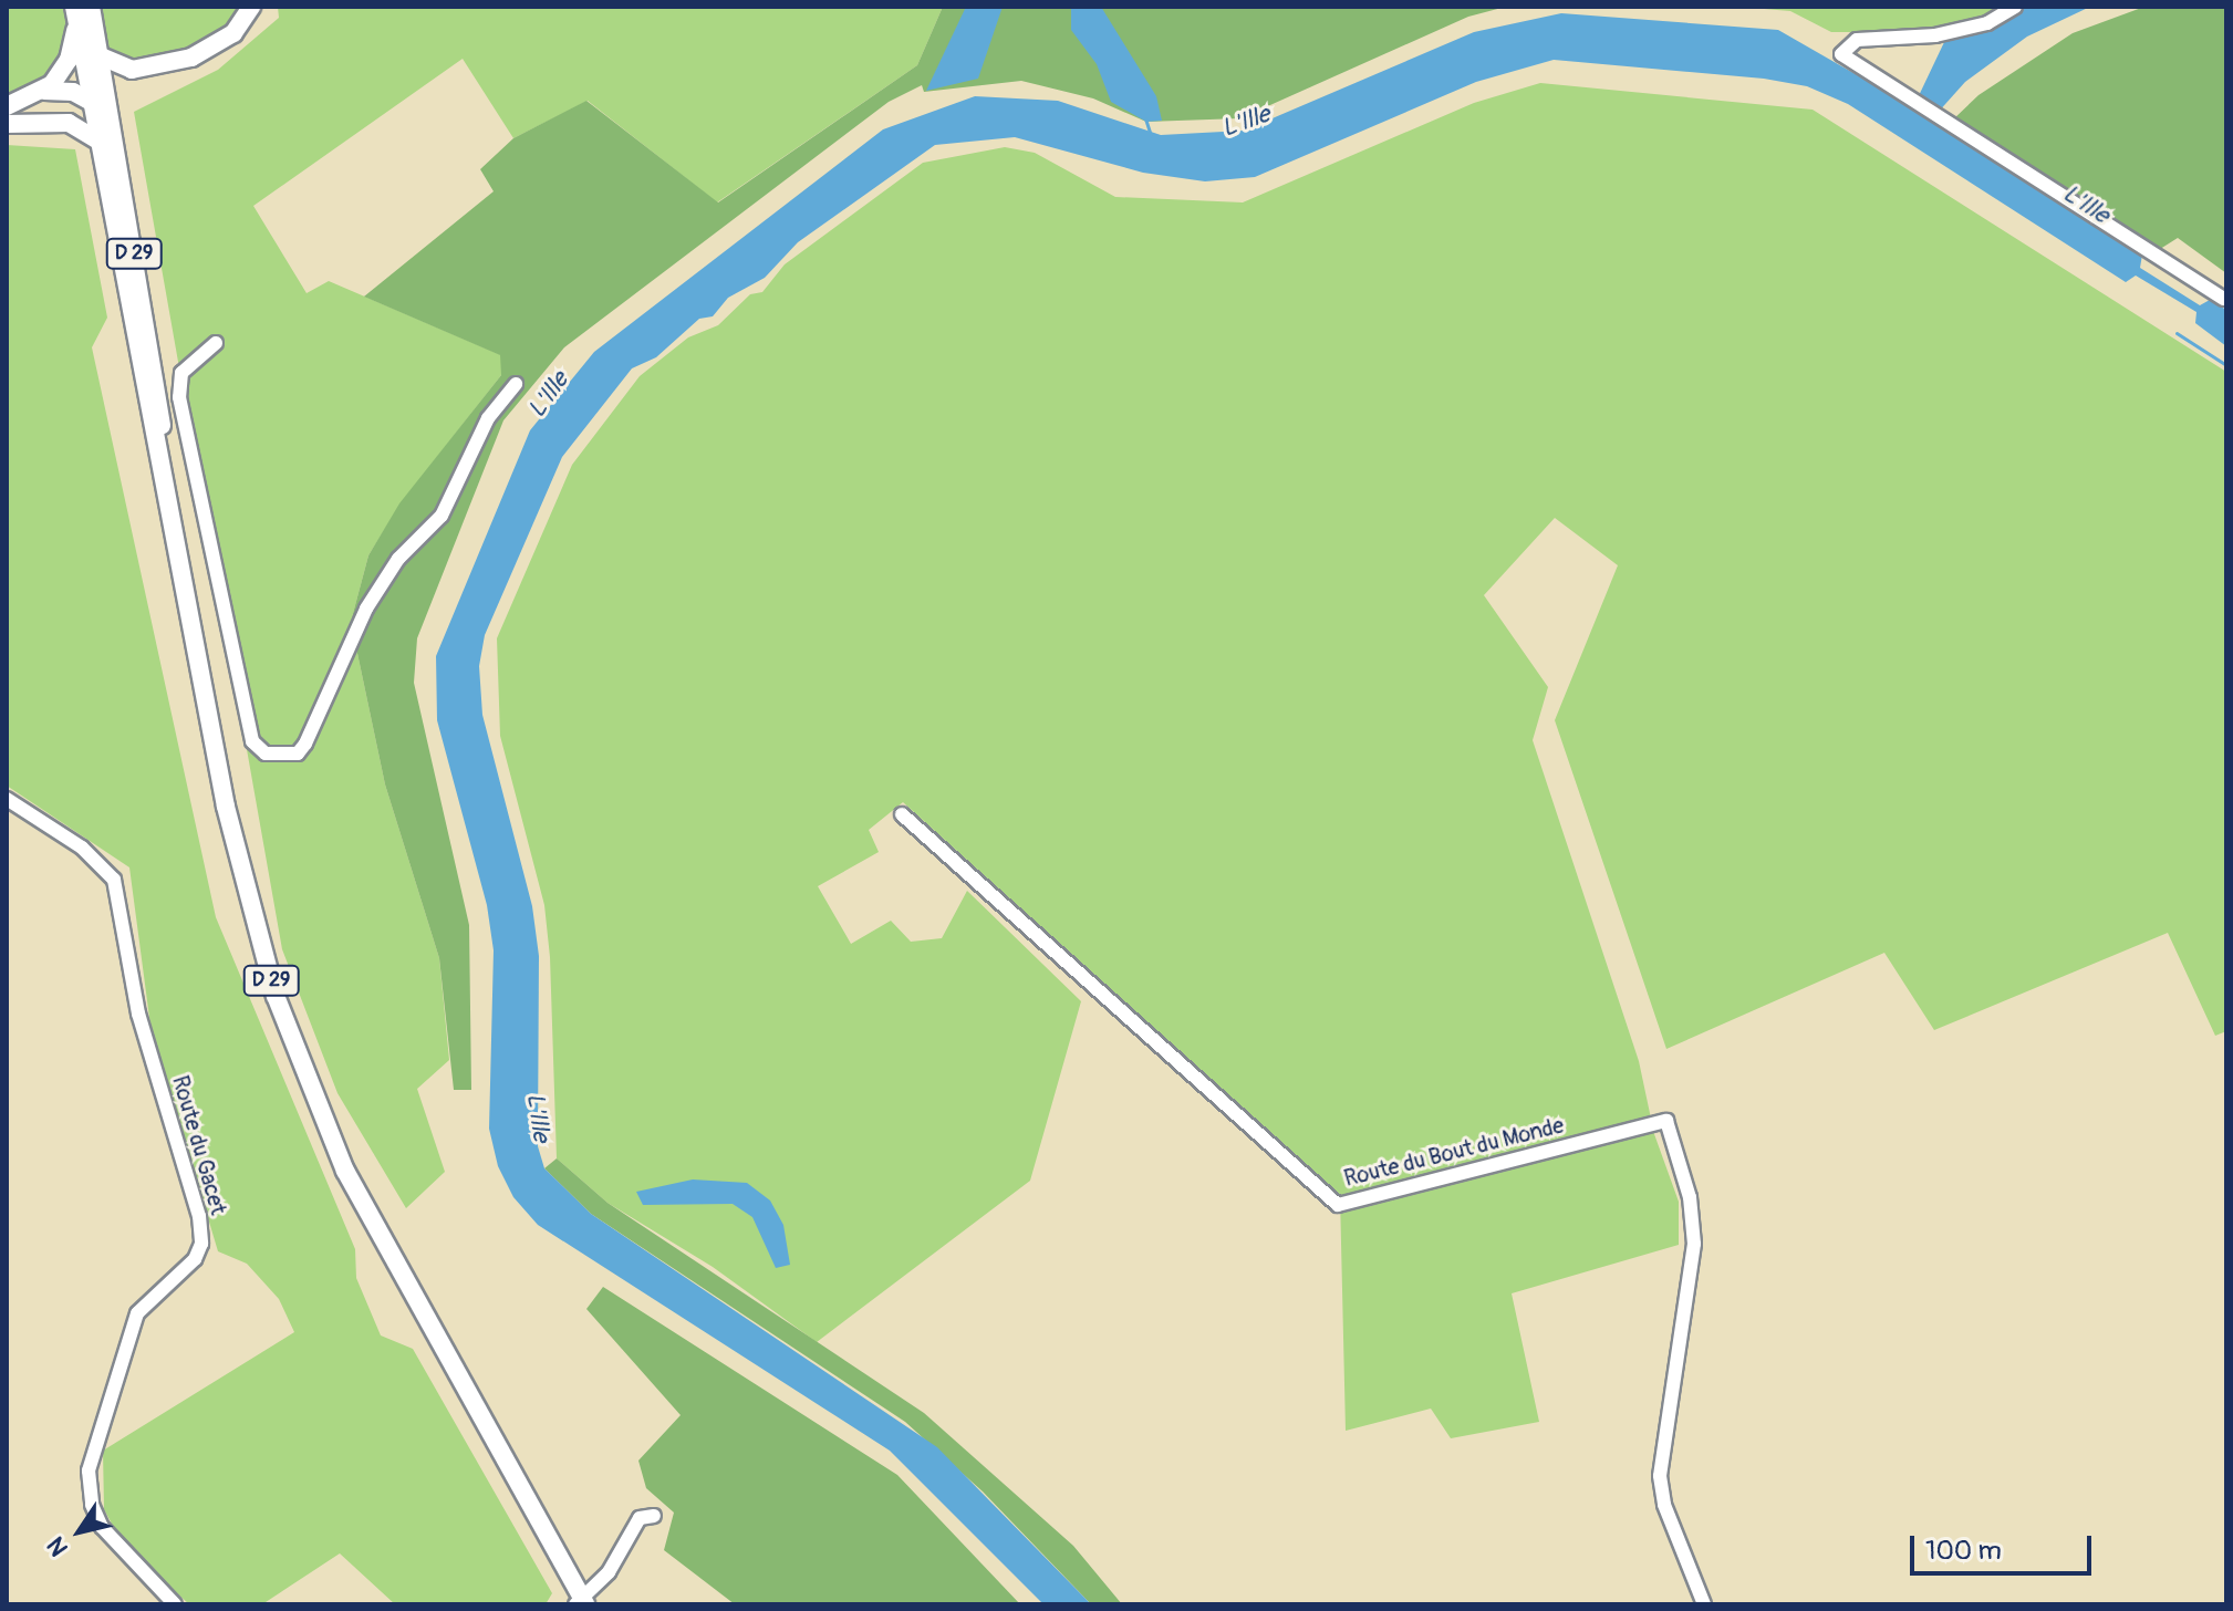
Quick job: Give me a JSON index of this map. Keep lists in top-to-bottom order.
{
  "streets": {
    "main road": ["D 29"],
    "street": ["Route du Gacet", "Route du Bout du Monde"]
  },
  "water": ["L'Ille"],
  "scale_bar": "100 m",
  "north": "bottom left"
}
